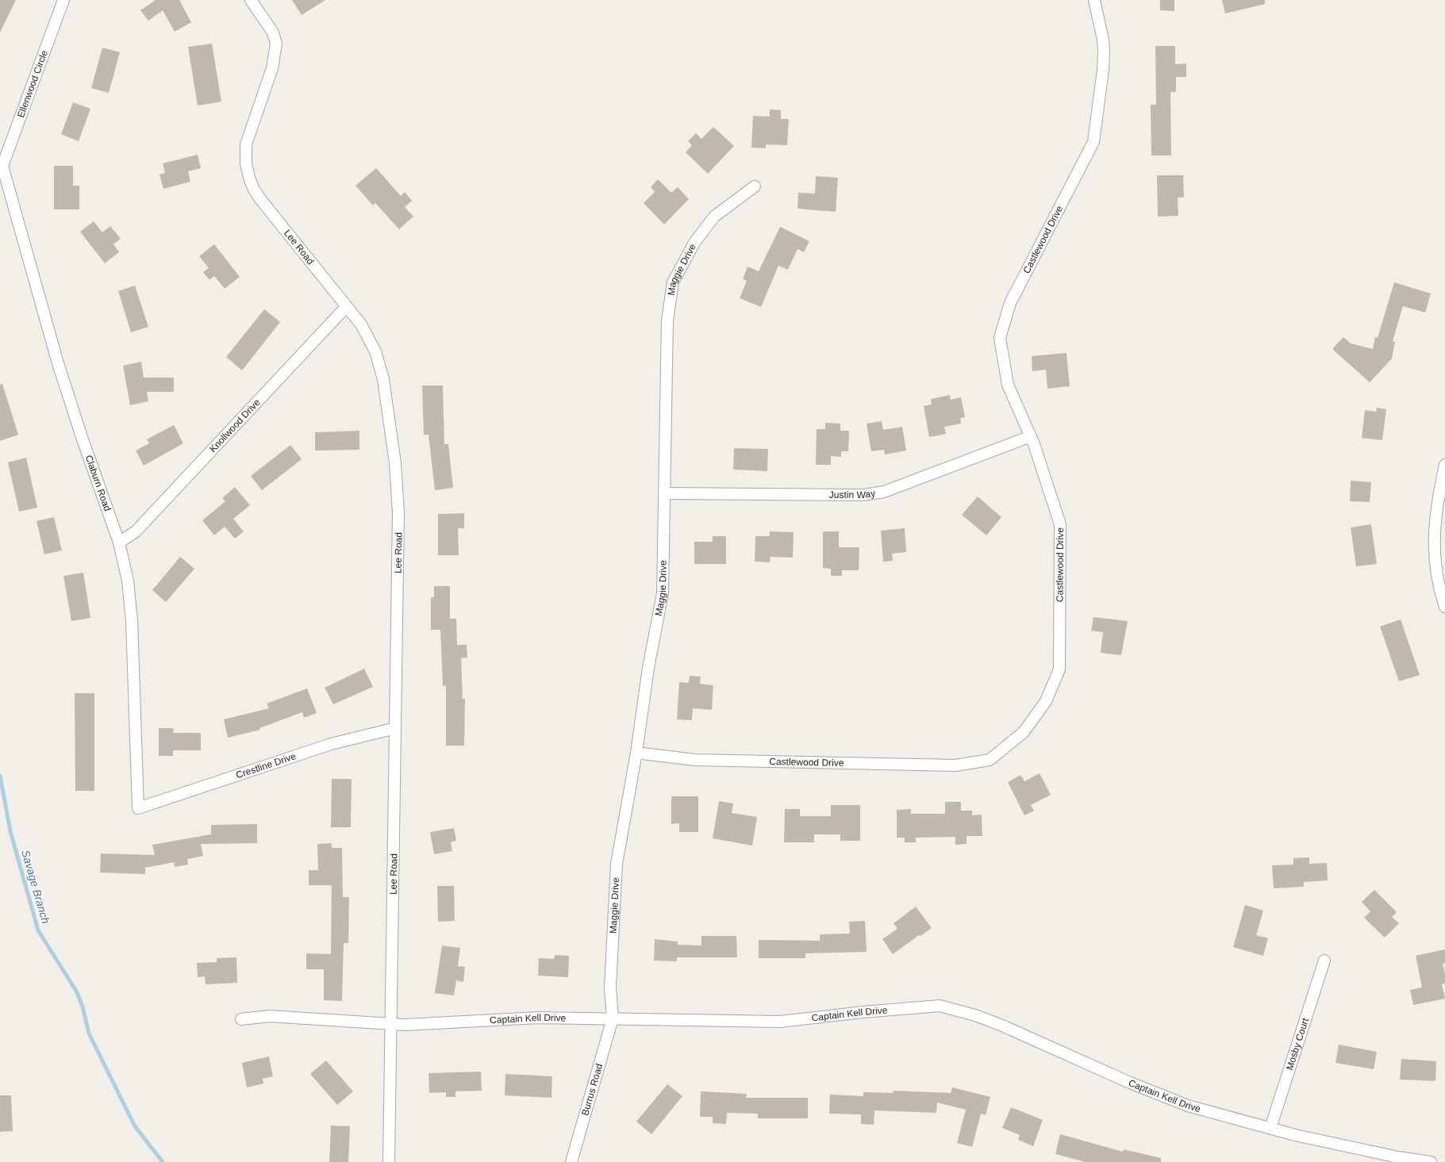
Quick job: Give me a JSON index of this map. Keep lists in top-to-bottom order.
{
  "streets": {
    "street": [
      "Ellenwood Circle",
      "Castlewood Drive",
      "Lee Road",
      "Maggie Drive",
      "Knollwood Drive",
      "Claburn Road",
      "Justin Way",
      "Crestline Drive",
      "Captain Kell Drive",
      "Mosby Court",
      "Burrus Road"
    ]
  },
  "crossings": [
    ["Ellenwood Circle", "Claburn Road"],
    ["Castlewood Drive", "Maggie Drive"],
    ["Castlewood Drive", "Justin Way"],
    ["Lee Road", "Knollwood Drive"],
    ["Lee Road", "Crestline Drive"],
    ["Lee Road", "Captain Kell Drive"],
    ["Maggie Drive", "Justin Way"],
    ["Maggie Drive", "Captain Kell Drive"],
    ["Maggie Drive", "Burrus Road"],
    ["Knollwood Drive", "Claburn Road"],
    ["Claburn Road", "Crestline Drive"],
    ["Captain Kell Drive", "Mosby Court"],
    ["Captain Kell Drive", "Burrus Road"]
  ],
  "water": ["Savage Branch"]
}
